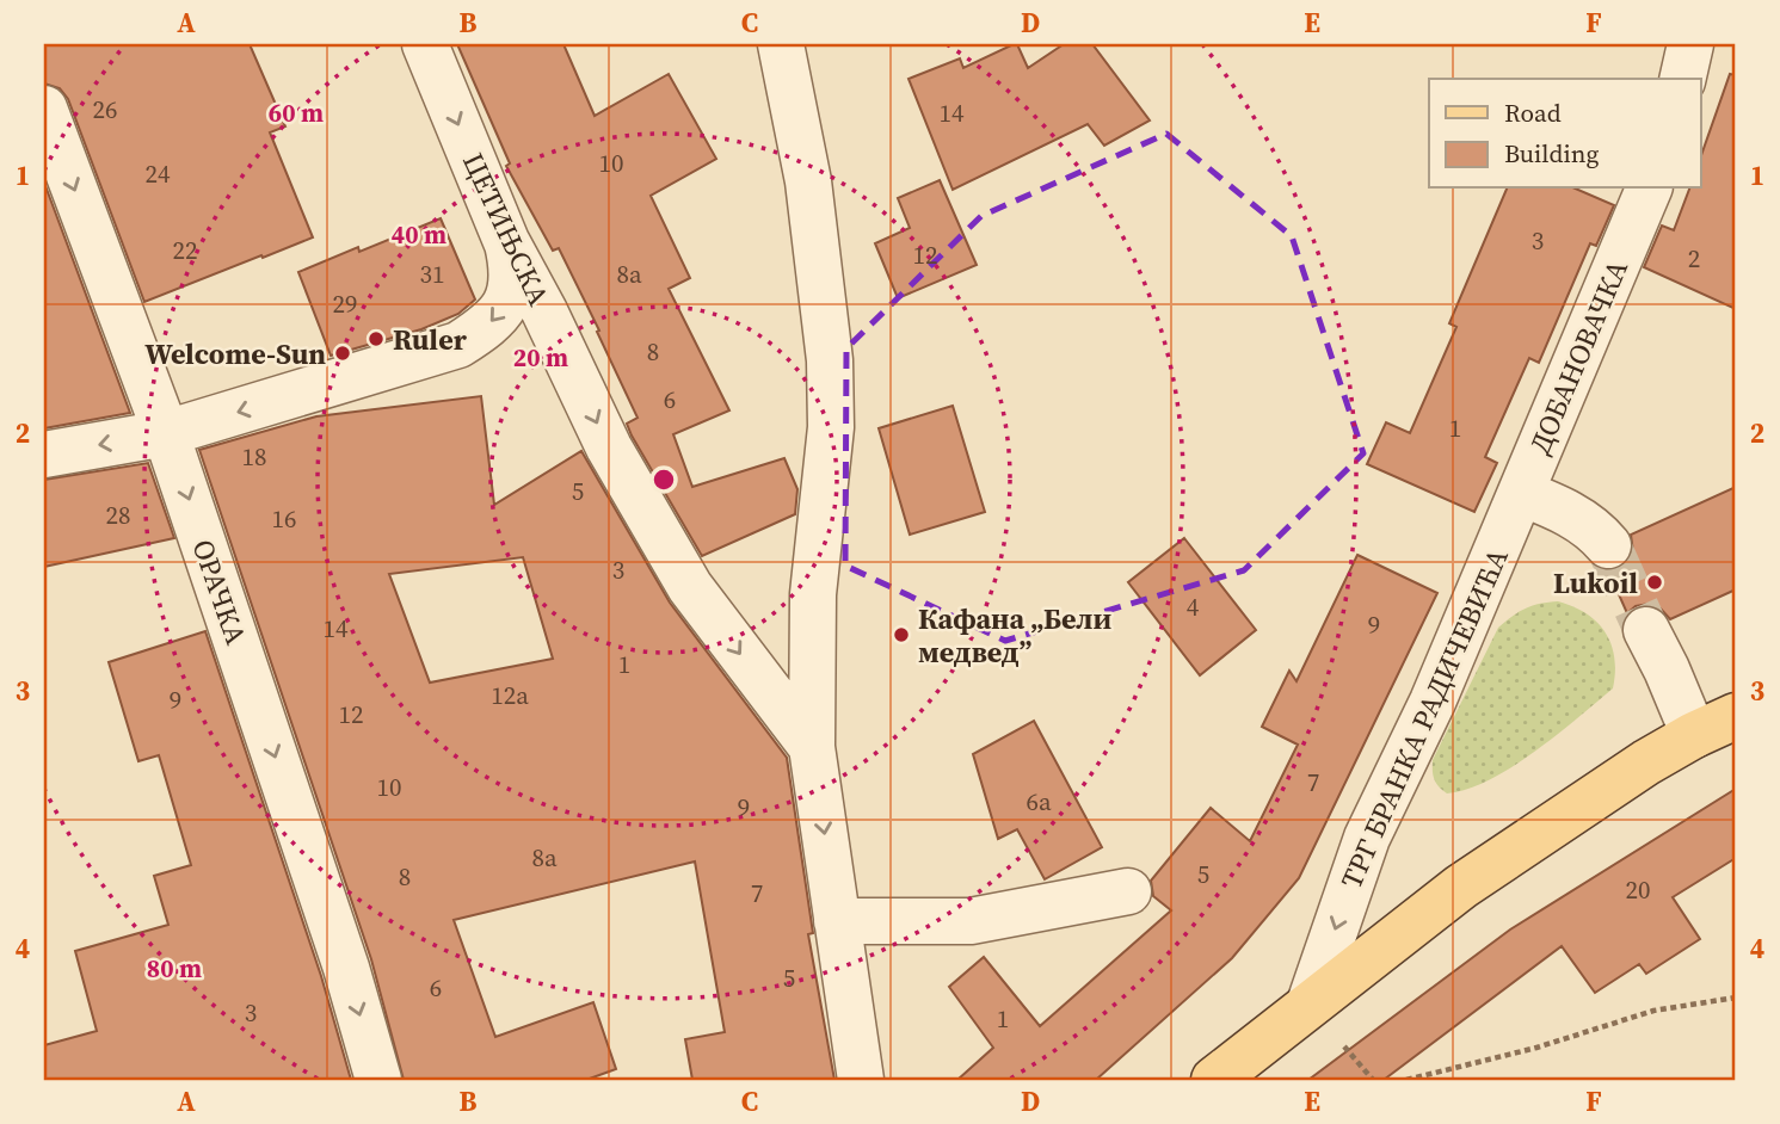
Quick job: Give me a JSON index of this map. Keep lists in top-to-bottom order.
{
  "streets": {
    "street": [
      "ЦЕТИЊСКА",
      "ДОБАНОВАЧКА",
      "ОРАЧКА",
      "ТРГ БРАНКА РАДИЧЕВИЋА"
    ]
  },
  "crossings": [
    ["ДОБАНОВАЧКА", "ТРГ БРАНКА РАДИЧЕВИЋА"]
  ],
  "one_way": ["ЦЕТИЊСКА", "ОРАЧКА", "ТРГ БРАНКА РАДИЧЕВИЋА"],
  "places": [
    "Ruler",
    "Welcome-Sun",
    "Lukoil",
    "Кафана „Бели медвед”"
  ],
  "house_numbers": [
    "26",
    "14",
    "10",
    "24",
    "3",
    "22",
    "12",
    "2",
    "31",
    "8a",
    "29",
    "8",
    "6",
    "1",
    "18",
    "5",
    "28",
    "16",
    "3",
    "4",
    "9",
    "14",
    "1",
    "12a",
    "9",
    "12",
    "7",
    "10",
    "6a",
    "9",
    "8a",
    "5",
    "8",
    "20",
    "7",
    "5",
    "6",
    "3",
    "1"
  ],
  "legend": ["Road", "Building"],
  "grid": {
    "columns": [
      "A",
      "B",
      "C",
      "D",
      "E",
      "F"
    ],
    "rows": [
      "1",
      "2",
      "3",
      "4"
    ]
  },
  "rings": [
    "60 m",
    "40 m",
    "20 m",
    "80 m"
  ]
}
